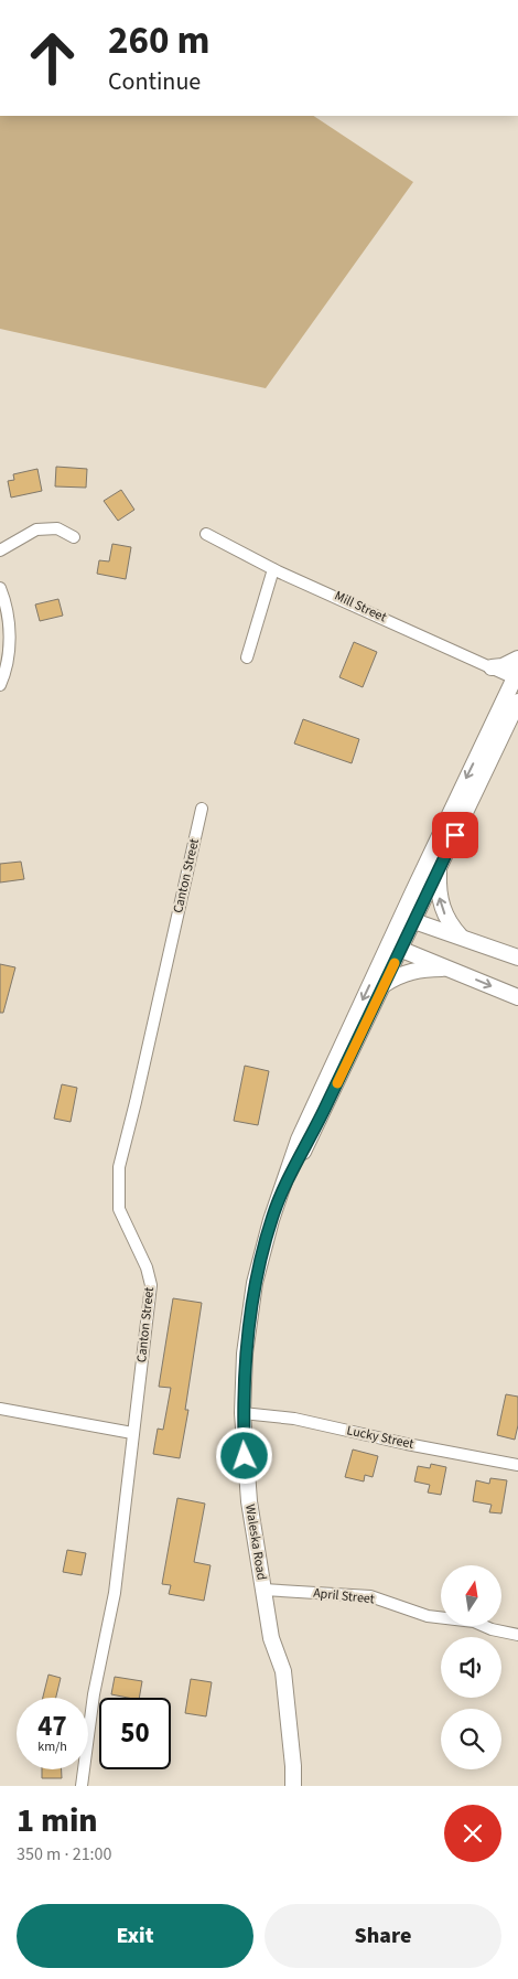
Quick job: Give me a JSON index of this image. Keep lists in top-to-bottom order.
{
  "streets": {
    "main road": ["Waleska Road"],
    "street": [
      "Mill Street",
      "Canton Street",
      "Lucky Street",
      "April Street"
    ]
  },
  "crossings": [
    ["Lucky Street", "Waleska Road"],
    ["Waleska Road", "April Street"]
  ],
  "north": "top",
  "page": {
    "turn": ["260 m", "Continue"],
    "speed": "47 km/h",
    "limit": "50",
    "heading": ["1 min", "350 m · 21:00"],
    "buttons": ["Exit", "Share"]
  }
}
